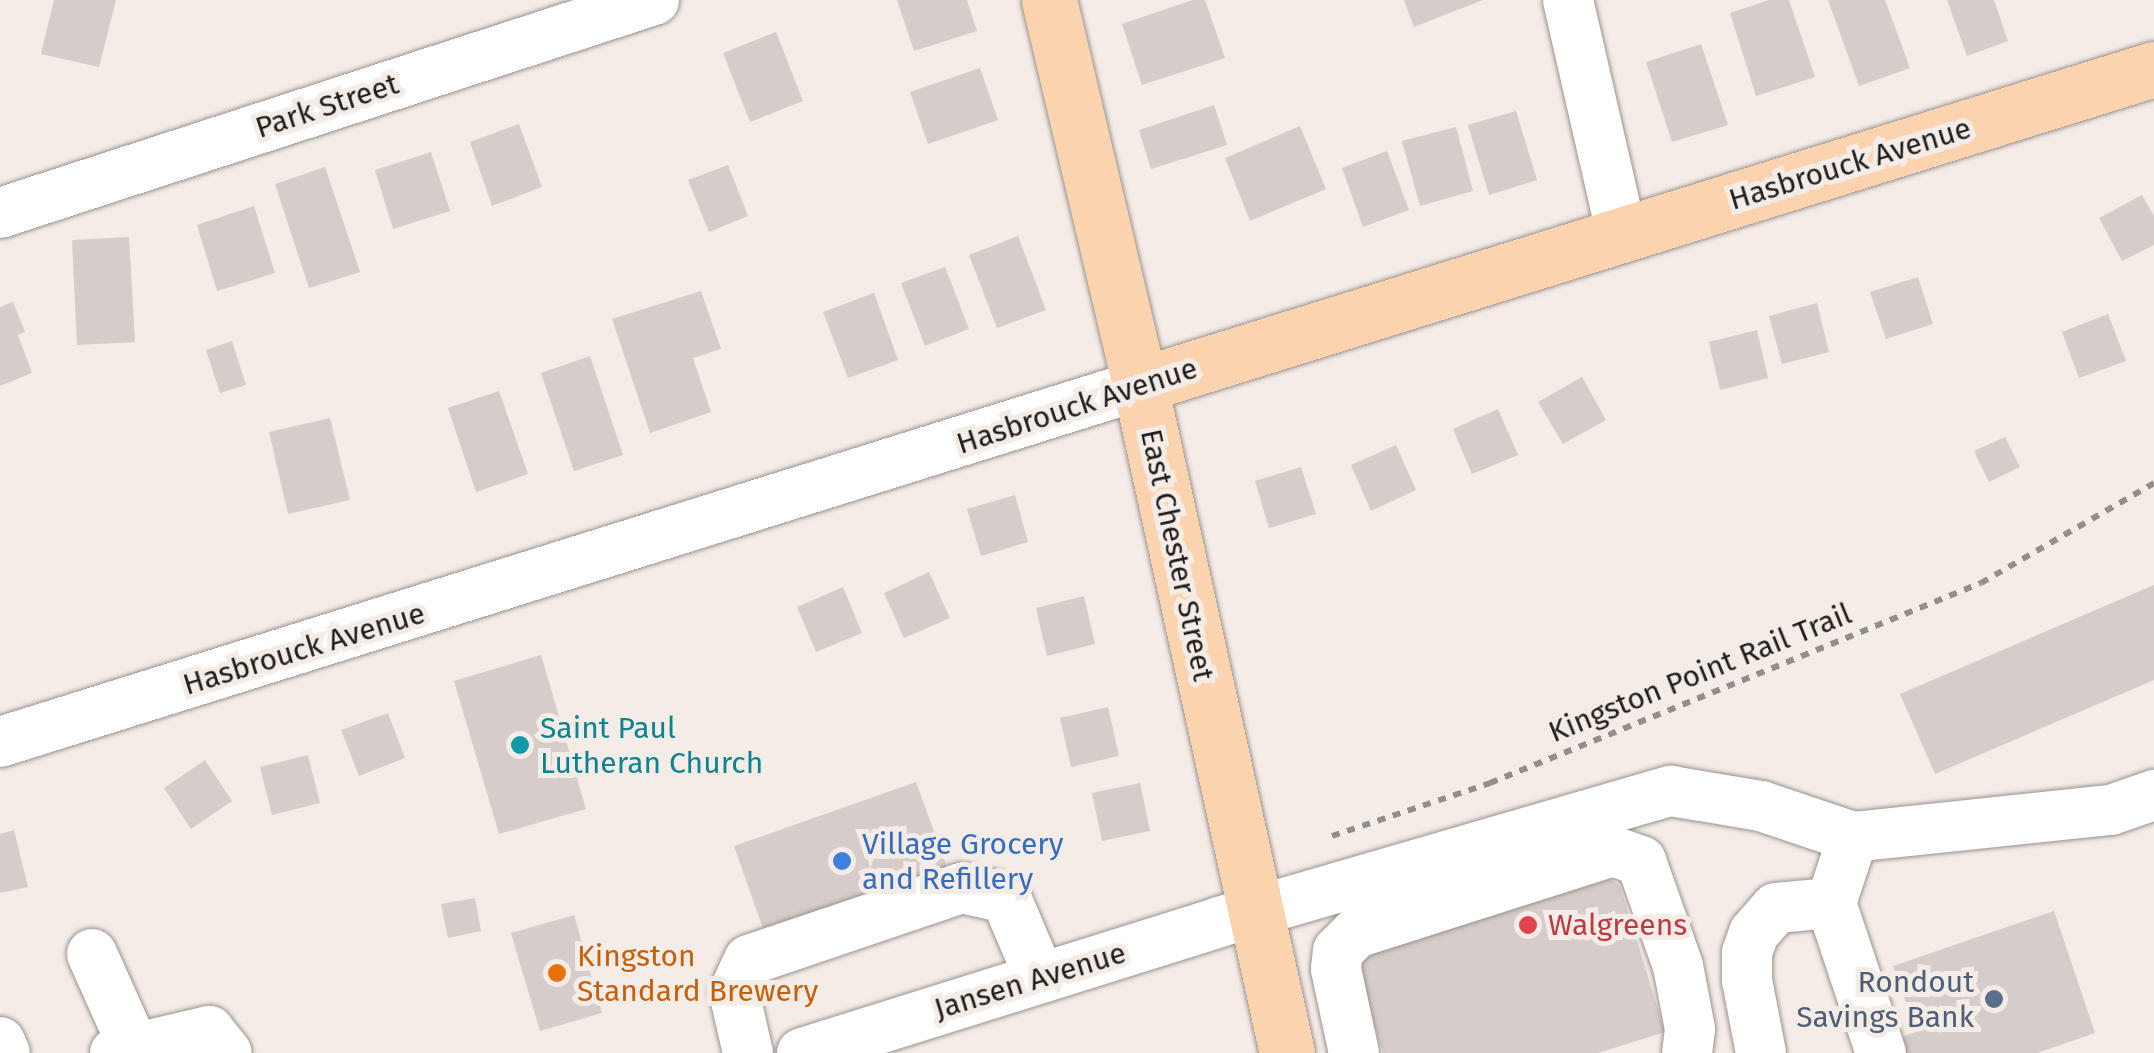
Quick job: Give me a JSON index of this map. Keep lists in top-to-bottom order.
{
  "streets": {
    "main road": ["Hasbrouck Avenue", "East Chester Street"],
    "street": ["Park Street", "Jansen Avenue"],
    "path": ["Kingston Point Rail Trail"]
  },
  "crossings": [
    ["Hasbrouck Avenue", "East Chester Street"],
    ["East Chester Street", "Jansen Avenue"]
  ],
  "places": [
    "Saint Paul Lutheran Church",
    "Village Grocery and Refillery",
    "Walgreens",
    "Kingston Standard Brewery",
    "Rondout Savings Bank"
  ]
}
